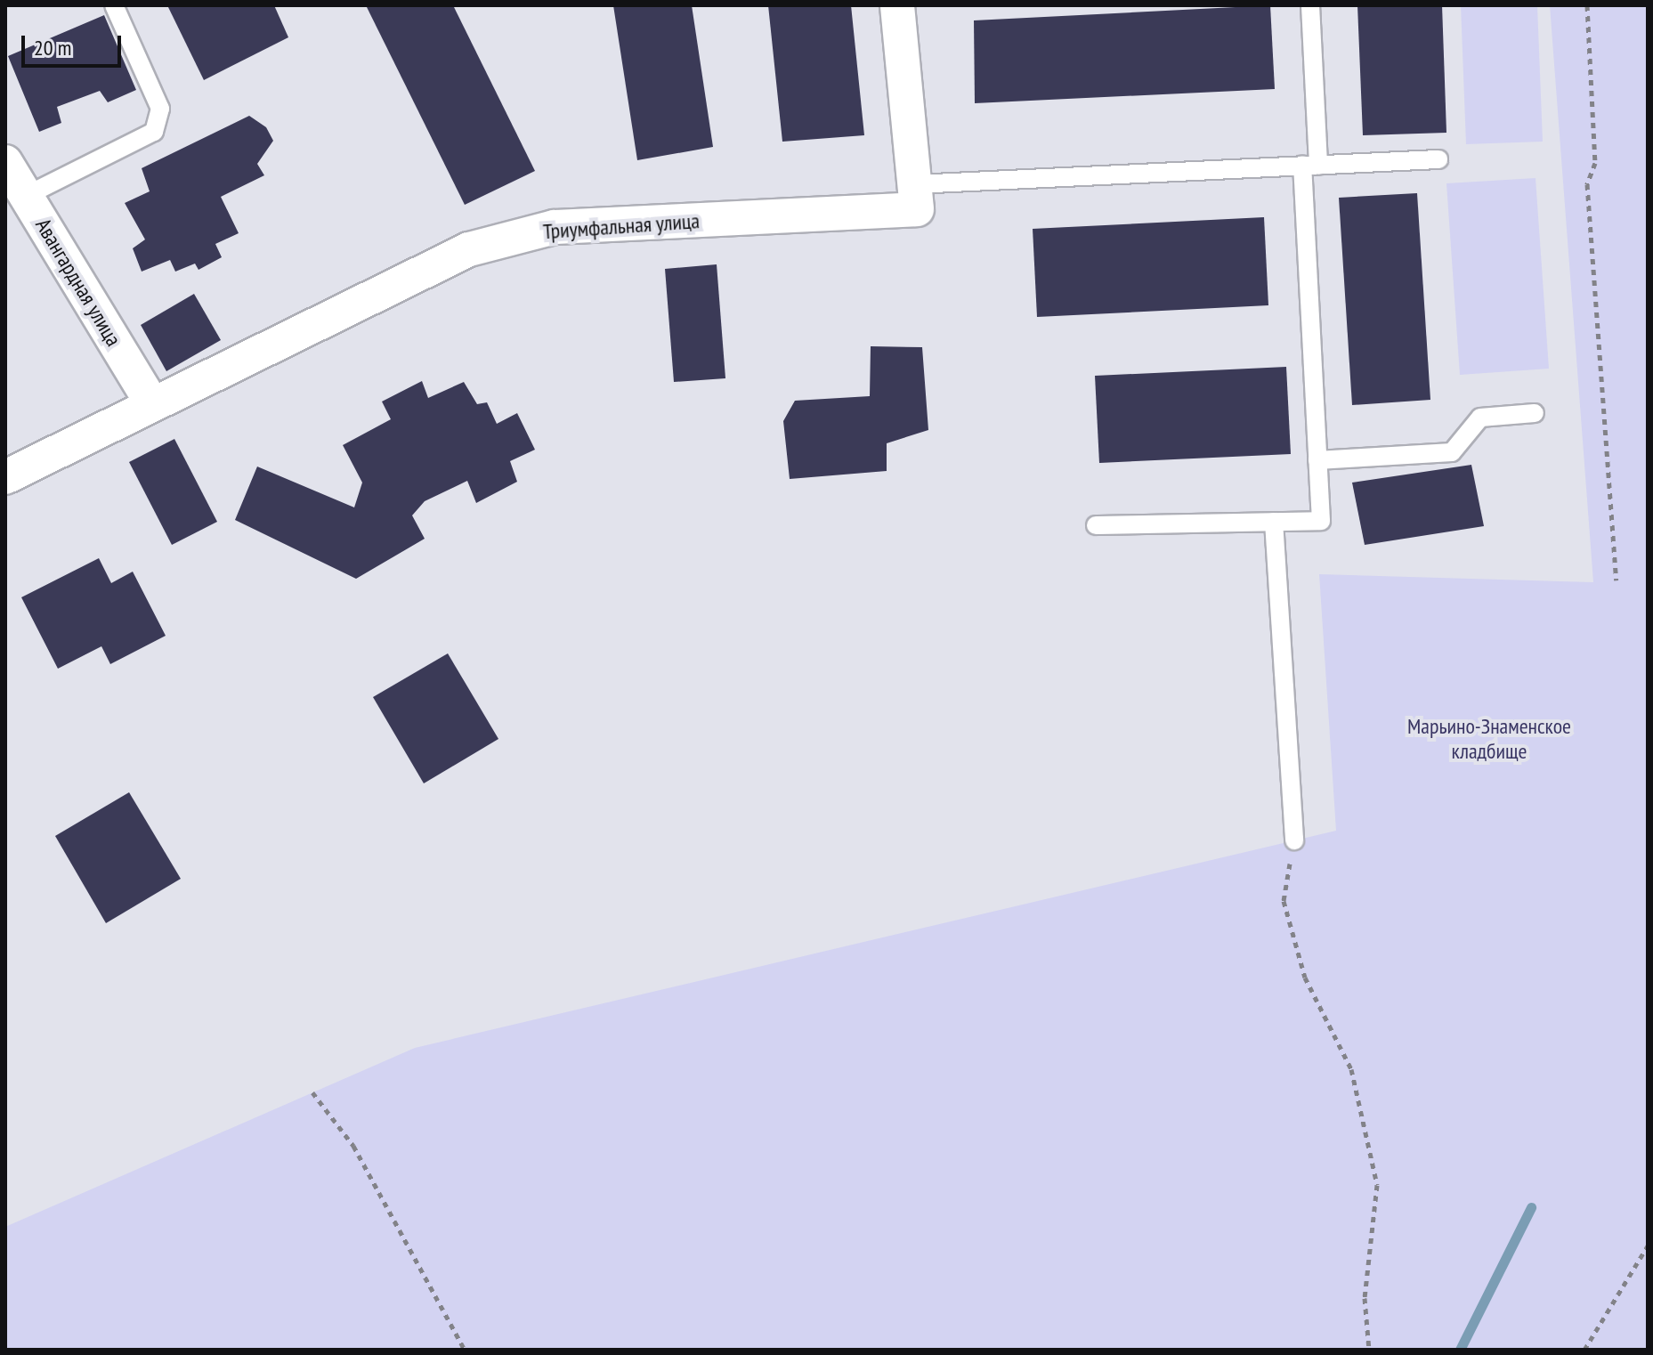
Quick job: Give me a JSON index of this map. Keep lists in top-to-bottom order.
{
  "streets": {
    "street": ["Триумфальная улица", "Авангардная улица"]
  },
  "crossings": [
    ["Триумфальная улица", "Авангардная улица"]
  ],
  "parks": ["Марьино-Знаменское кладбище"],
  "scale_bar": "20 m"
}
